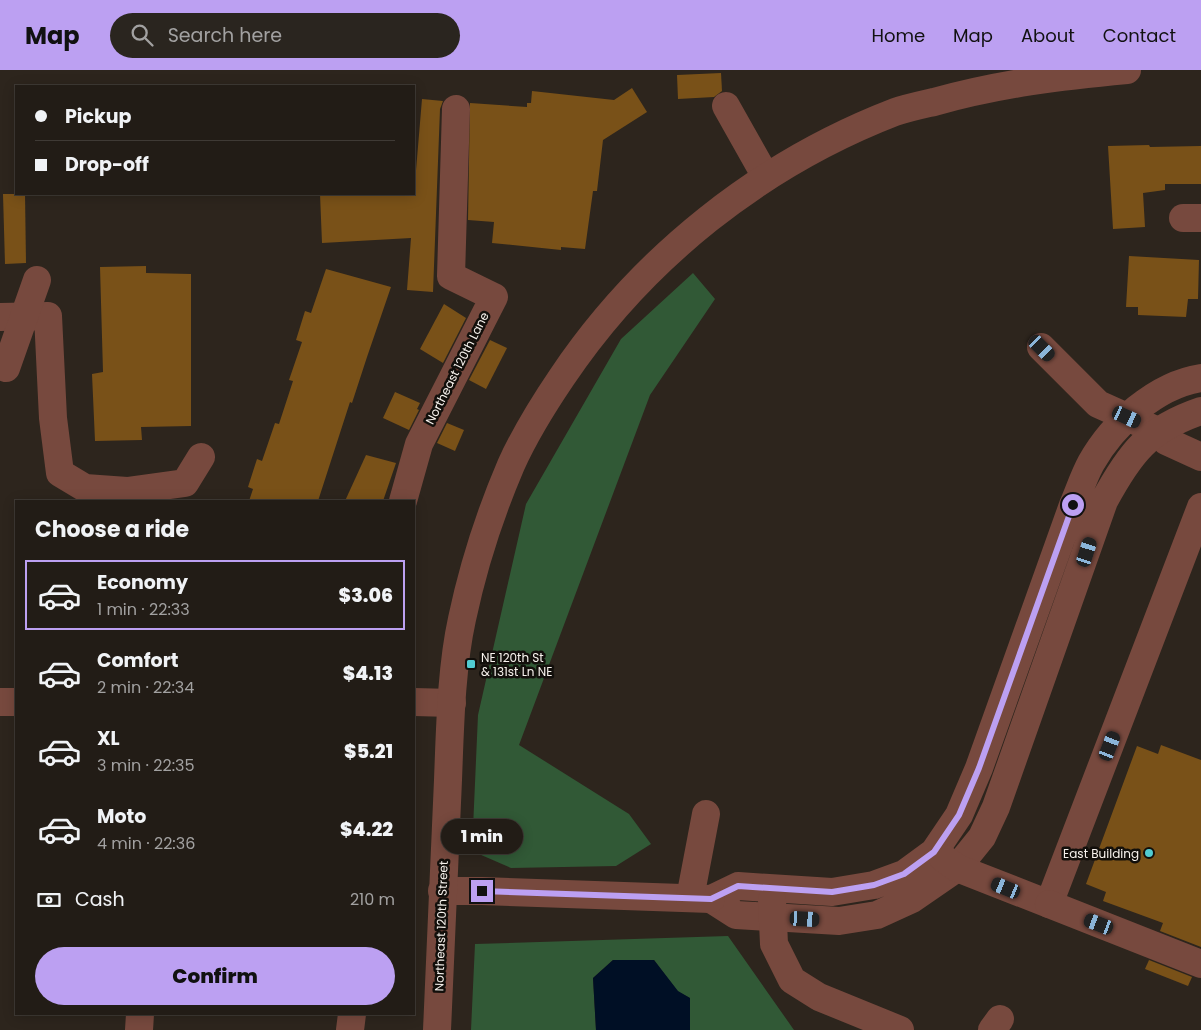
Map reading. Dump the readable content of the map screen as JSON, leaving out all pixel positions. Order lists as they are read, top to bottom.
{
  "streets": {
    "street": ["Northeast 120th Lane", "Northeast 120th Street"]
  },
  "places": {
    "transit": ["NE 120th St & 131st Ln NE"],
    "other": ["East Building"]
  },
  "page": {
    "header": "Map",
    "search": "Search here",
    "nav": [
      "Home",
      "Map",
      "About",
      "Contact"
    ],
    "banner": ["Pickup", "Drop-off"],
    "heading": "Choose a ride",
    "list": [
      {
        "name": "Economy",
        "note": "1 min · 22:33",
        "value": "$3.06"
      },
      {
        "name": "Comfort",
        "note": "2 min · 22:34",
        "value": "$4.13"
      },
      {
        "name": "XL",
        "note": "3 min · 22:35",
        "value": "$5.21"
      },
      {
        "name": "Moto",
        "note": "4 min · 22:36",
        "value": "$4.22"
      }
    ],
    "bubble": "1 min",
    "pay": ["Cash", "210 m"],
    "buttons": "Confirm"
  }
}
